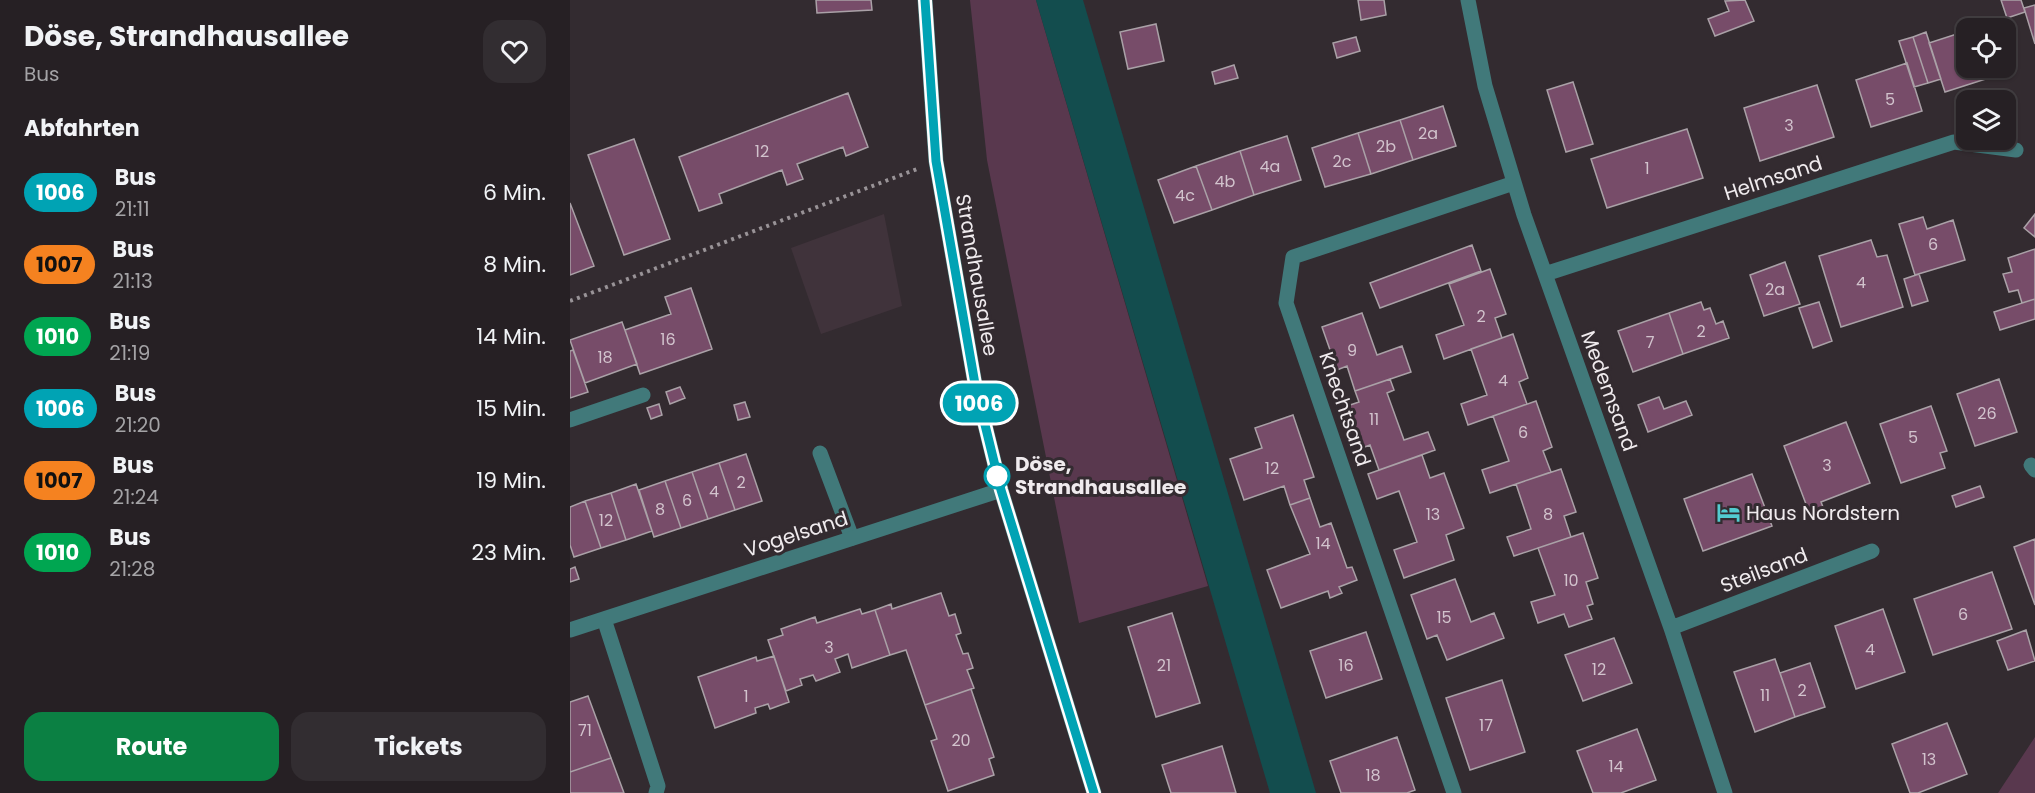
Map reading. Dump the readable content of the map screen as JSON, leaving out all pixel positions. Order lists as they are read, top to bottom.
{
  "streets": {
    "street": [
      "Helmsand",
      "Strandhausallee",
      "Medemsand",
      "Knechtsand",
      "Vogelsand",
      "Steilsand"
    ]
  },
  "crossings": [
    ["Helmsand", "Medemsand"],
    ["Strandhausallee", "Vogelsand"],
    ["Medemsand", "Knechtsand"],
    ["Medemsand", "Steilsand"]
  ],
  "places": {
    "other": ["Döse, Strandhausallee"],
    "hotel": ["Haus Nordstern"]
  },
  "lines": ["bus line 1006"],
  "house_numbers": [
    "5",
    "3",
    "2a",
    "2b",
    "12",
    "2c",
    "4a",
    "1",
    "4b",
    "4c",
    "6",
    "4",
    "2a",
    "2",
    "2",
    "16",
    "7",
    "9",
    "18",
    "4",
    "26",
    "11",
    "6",
    "5",
    "3",
    "12",
    "2",
    "4",
    "6",
    "8",
    "13",
    "8",
    "12",
    "14",
    "10",
    "6",
    "15",
    "3",
    "4",
    "21",
    "16",
    "12",
    "2",
    "11",
    "1",
    "17",
    "71",
    "20",
    "13",
    "14",
    "18"
  ],
  "page": {
    "heading": [
      ["Döse, Strandhausallee", "Bus"],
      "Abfahrten"
    ],
    "on_map": "1006",
    "list": [
      {
        "mark": "1006",
        "name": "Bus",
        "note": "21:11",
        "value": "6 Min."
      },
      {
        "mark": "1007",
        "name": "Bus",
        "note": "21:13",
        "value": "8 Min."
      },
      {
        "mark": "1010",
        "name": "Bus",
        "note": "21:19",
        "value": "14 Min."
      },
      {
        "mark": "1006",
        "name": "Bus",
        "note": "21:20",
        "value": "15 Min."
      },
      {
        "mark": "1007",
        "name": "Bus",
        "note": "21:24",
        "value": "19 Min."
      },
      {
        "mark": "1010",
        "name": "Bus",
        "note": "21:28",
        "value": "23 Min."
      }
    ],
    "buttons": ["Route", "Tickets"]
  }
}
